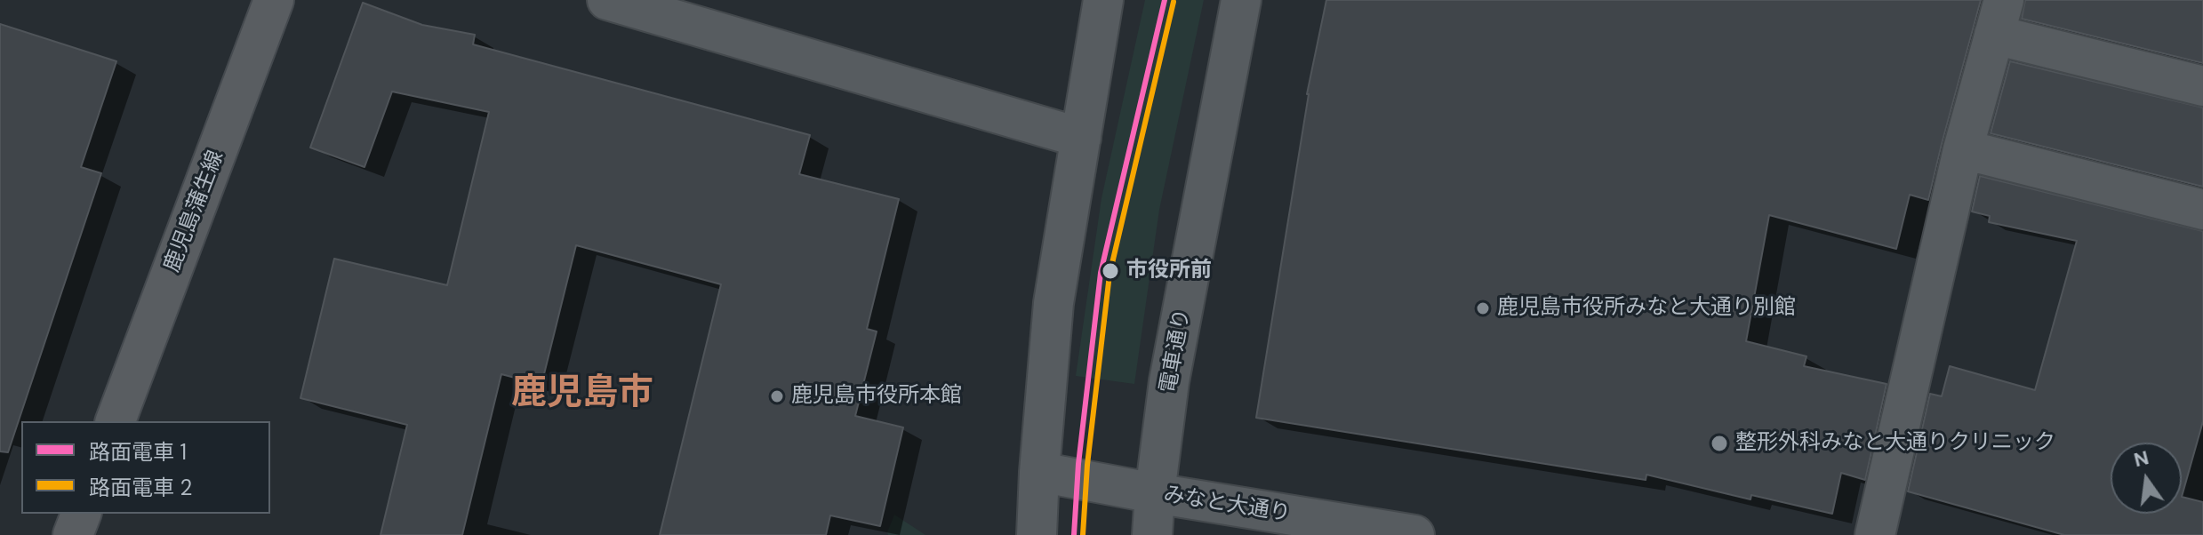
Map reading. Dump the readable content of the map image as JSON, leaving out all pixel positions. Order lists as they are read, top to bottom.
{
  "streets": {
    "main road": ["鹿児島蒲生線"],
    "street": ["電車通り", "みなと大通り"]
  },
  "crossings": [
    ["電車通り", "みなと大通り"]
  ],
  "districts": ["鹿児島市"],
  "places": [
    "市役所前",
    "鹿児島市役所みなと大通り別館",
    "鹿児島市役所本館",
    "整形外科みなと大通りクリニック"
  ],
  "lines": ["tram line 1", "tram line 2"],
  "legend": ["路面電車 1", "路面電車 2"],
  "north": "top"
}
